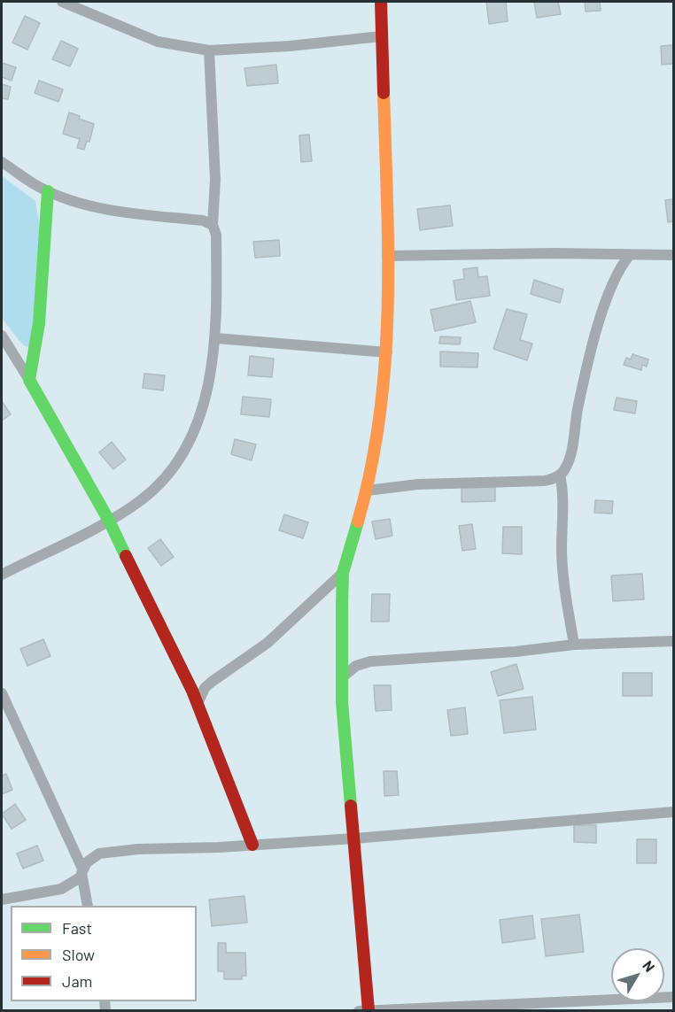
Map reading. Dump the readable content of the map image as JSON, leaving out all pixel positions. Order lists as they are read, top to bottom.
{
  "legend": ["Fast", "Slow", "Jam"],
  "north": "top right"
}
